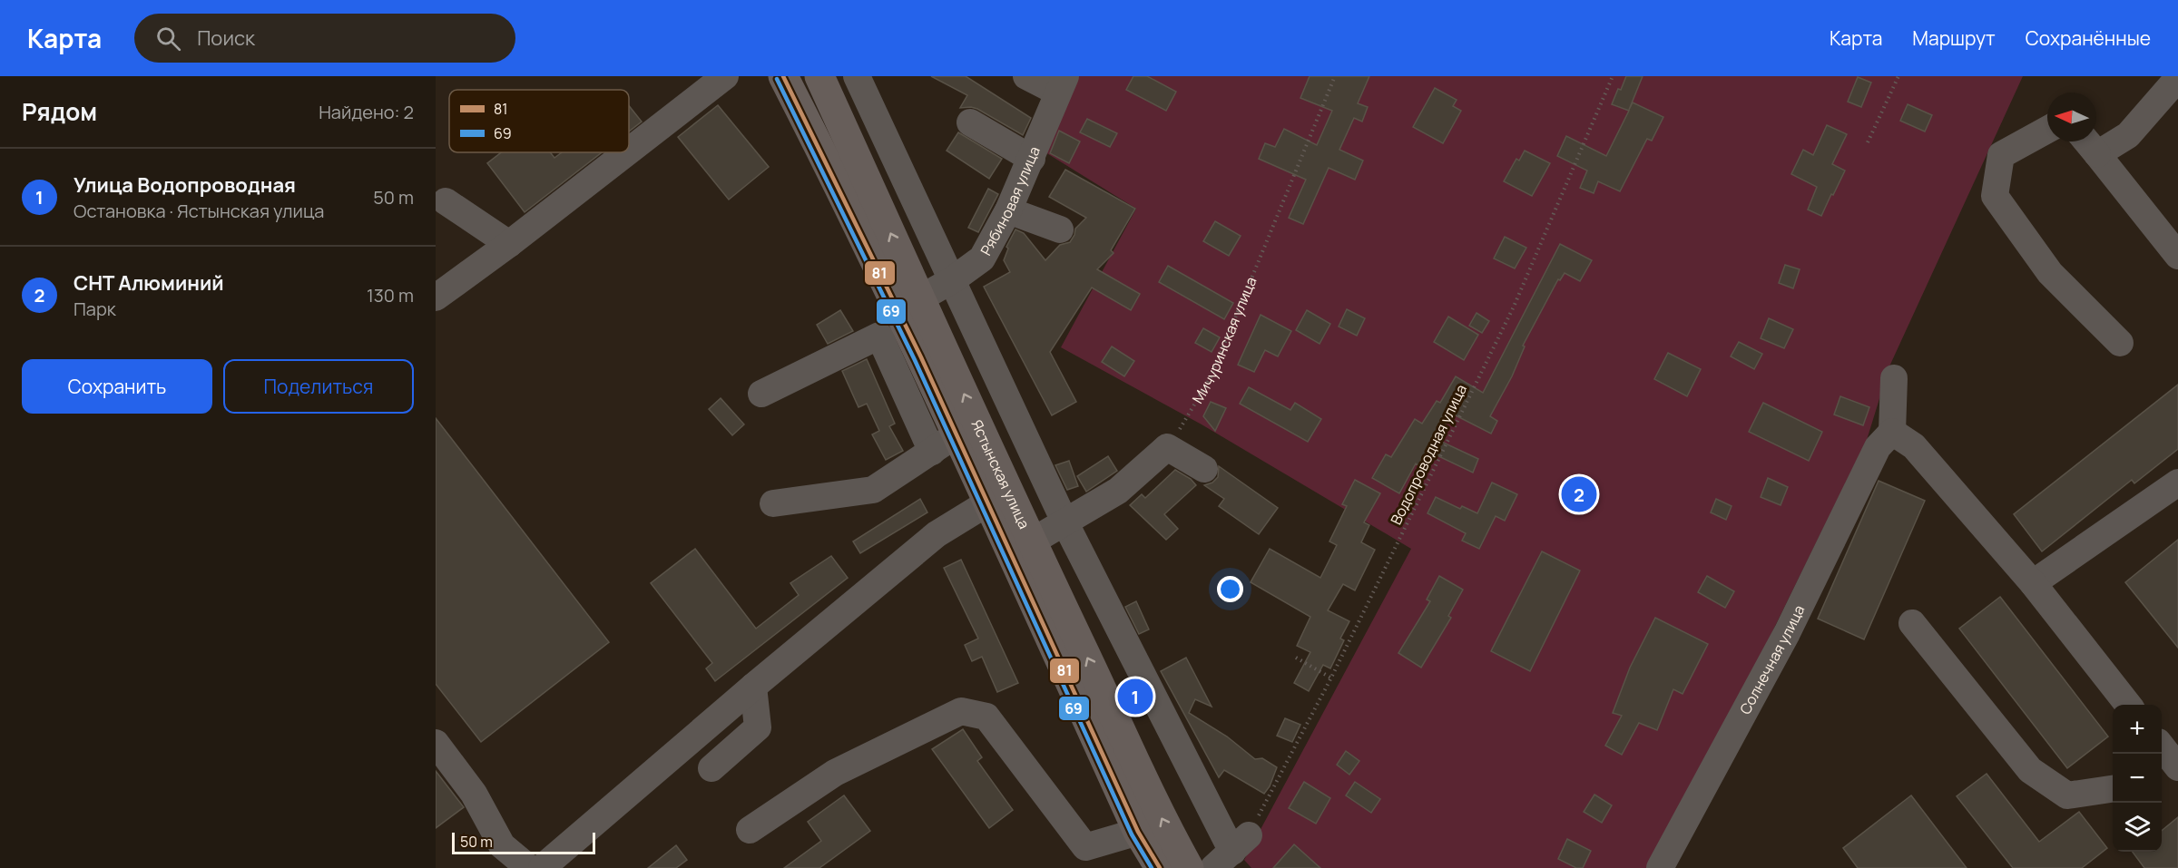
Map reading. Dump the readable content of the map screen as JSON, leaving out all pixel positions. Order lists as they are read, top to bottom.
{
  "streets": {
    "main road": ["Ястынская улица"],
    "street": ["Рябиновая улица", "Солнечная улица"],
    "path": ["Мичуринская улица", "Водопроводная улица"]
  },
  "crossings": [
    ["Рябиновая улица", "Ястынская улица"]
  ],
  "lines": ["transit line 81", "transit line 69"],
  "legend": ["81", "69"],
  "scale_bar": "50 m",
  "north": "left",
  "page": {
    "header": "Карта",
    "search": "Поиск",
    "nav": ["Карта", "Маршрут", "Сохранённые"],
    "heading": ["Рядом", "Найдено: 2"],
    "list": [
      {
        "mark": "1",
        "name": "Улица Водопроводная",
        "note": "Остановка · Ястынская улица",
        "value": "50 m"
      },
      {
        "mark": "2",
        "name": "СНТ Алюминий",
        "note": "Парк",
        "value": "130 m"
      }
    ],
    "buttons": ["Сохранить", "Поделиться"],
    "pins": ["2", "1"],
    "map_buttons": ["+", "−"],
    "scale": "50 m"
  }
}
